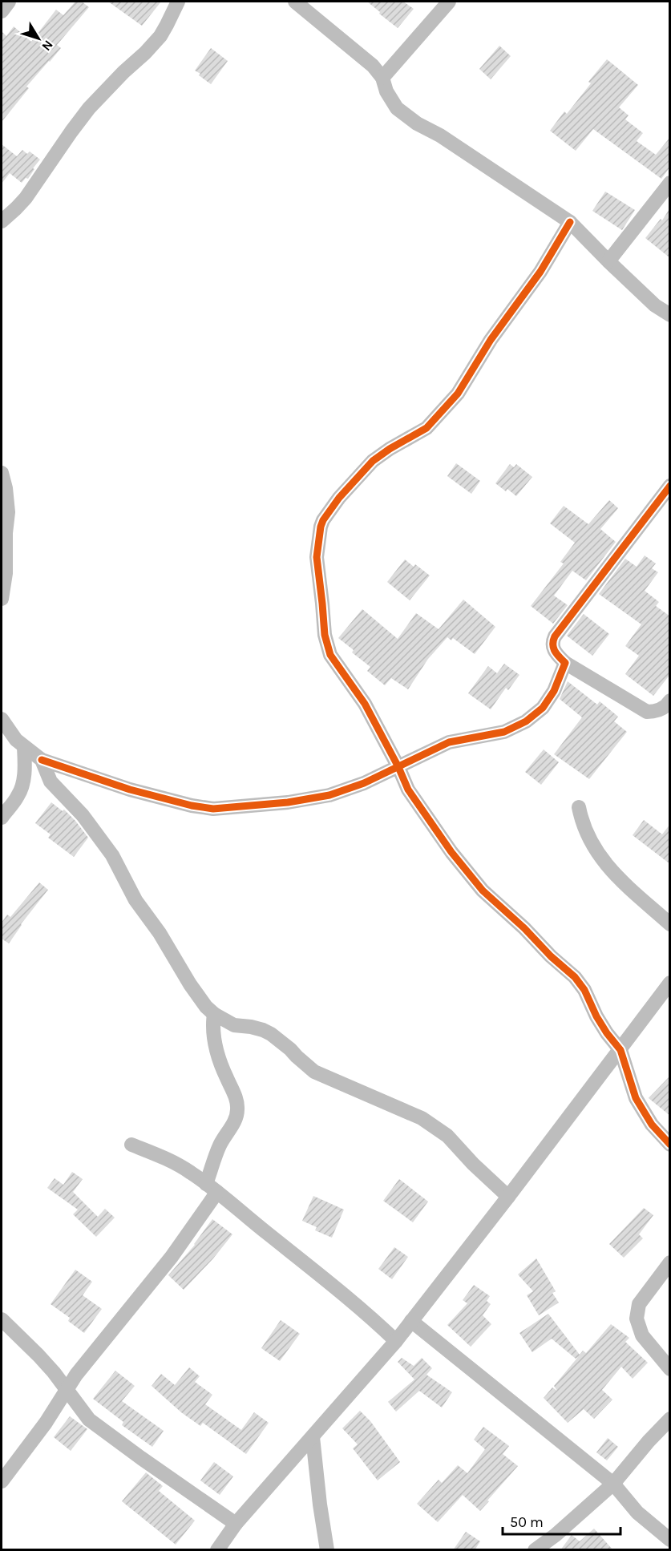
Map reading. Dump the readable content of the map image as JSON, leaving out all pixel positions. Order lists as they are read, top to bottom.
{
  "scale_bar": "50 m",
  "north": "bottom right"
}
